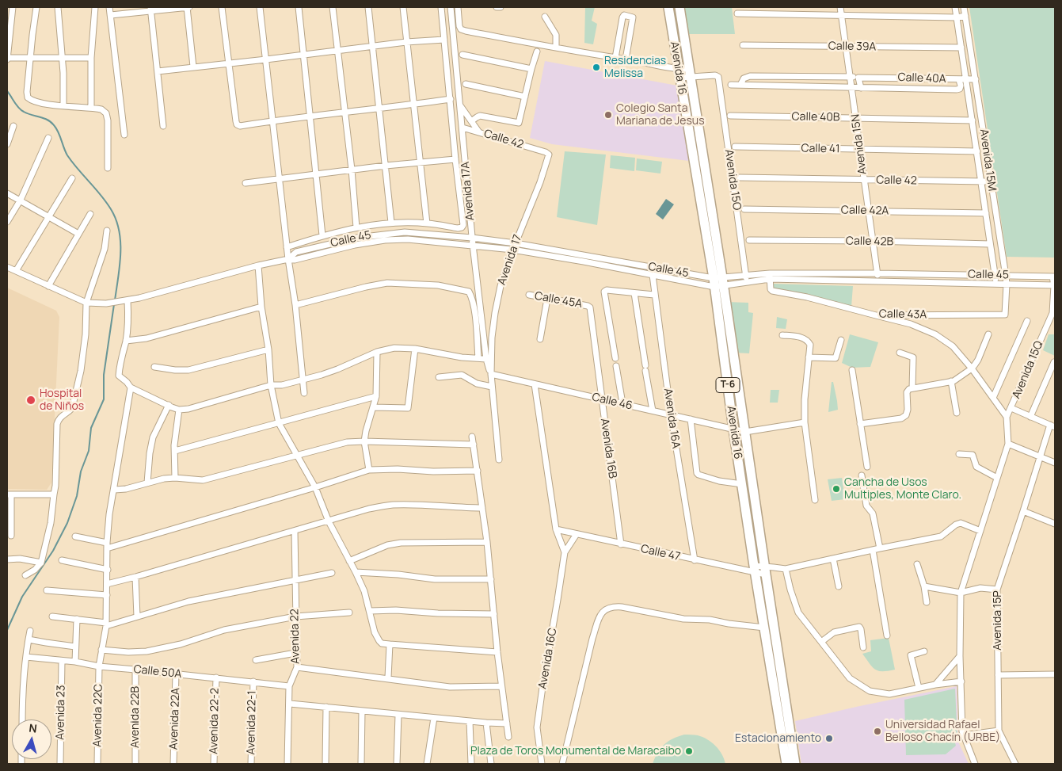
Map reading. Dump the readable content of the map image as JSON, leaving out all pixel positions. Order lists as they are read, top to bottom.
{
  "streets": {
    "highway": ["Avenida 16", "T-6"],
    "street": [
      "Calle 39A",
      "Calle 40A",
      "Calle 40B",
      "Calle 42",
      "Avenida 15N",
      "Calle 41",
      "Avenida 15M",
      "Avenida 15O",
      "Avenida 17A",
      "Calle 42A",
      "Calle 45",
      "Calle 42B",
      "Avenida 17",
      "Calle 45A",
      "Calle 43A",
      "Avenida 15Q",
      "Calle 46",
      "Avenida 16A",
      "Avenida 16B",
      "Calle 47",
      "Avenida 15P",
      "Avenida 22",
      "Avenida 16C",
      "Calle 50A",
      "Avenida 23",
      "Avenida 22C",
      "Avenida 22B",
      "Avenida 22A",
      "Avenida 22-2",
      "Avenida 22-1"
    ]
  },
  "crossings": [
    ["Calle 39A", "Avenida 15N"],
    ["Calle 39A", "Avenida 15M"],
    ["Avenida 16", "Avenida 15O"],
    ["Avenida 16", "Calle 45"],
    ["Avenida 16", "Calle 46"],
    ["Avenida 16", "Calle 47"],
    ["Calle 40A", "Avenida 15N"],
    ["Calle 40B", "Avenida 15N"],
    ["Calle 40B", "Avenida 15M"],
    ["Calle 42", "Avenida 15N"],
    ["Calle 42", "Avenida 15M"],
    ["Calle 42", "Avenida 17A"],
    ["Calle 42", "Avenida 17"],
    ["Avenida 15N", "Calle 41"],
    ["Avenida 15N", "Calle 42A"],
    ["Avenida 15N", "Calle 45"],
    ["Avenida 15N", "Calle 42B"],
    ["Calle 41", "Avenida 15M"],
    ["Avenida 15M", "Calle 42A"],
    ["Avenida 15M", "Calle 45"],
    ["Avenida 15M", "Calle 42B"],
    ["Avenida 15M", "Calle 43A"],
    ["Avenida 15O", "Calle 45"],
    ["Avenida 17A", "Calle 45"],
    ["Avenida 17A", "Avenida 17"],
    ["Avenida 17A", "Calle 46"],
    ["Calle 45", "Avenida 17"],
    ["Calle 45", "Calle 43A"],
    ["Calle 45", "Avenida 15Q"],
    ["Calle 45", "Avenida 16A"],
    ["Avenida 17", "Calle 46"],
    ["Calle 45A", "Avenida 16B"],
    ["Calle 46", "Avenida 16A"],
    ["Calle 46", "Avenida 16B"],
    ["Avenida 16A", "Calle 47"],
    ["Avenida 16B", "Calle 47"],
    ["Avenida 22", "Calle 50A"],
    ["Calle 50A", "Avenida 23"],
    ["Calle 50A", "Avenida 22C"],
    ["Calle 50A", "Avenida 22B"],
    ["Calle 50A", "Avenida 22A"],
    ["Calle 50A", "Avenida 22-2"],
    ["Calle 50A", "Avenida 22-1"]
  ],
  "places": [
    "Residencias Melissa",
    "Colegio Santa Mariana de Jesus",
    "Hospital de Niños",
    "Cancha de Usos Multiples, Monte Claro.",
    "Universidad Rafael Belloso Chacín (URBE)",
    "Estacionamiento",
    "Plaza de Toros Monumental de Maracaibo"
  ],
  "north": "top"
}
